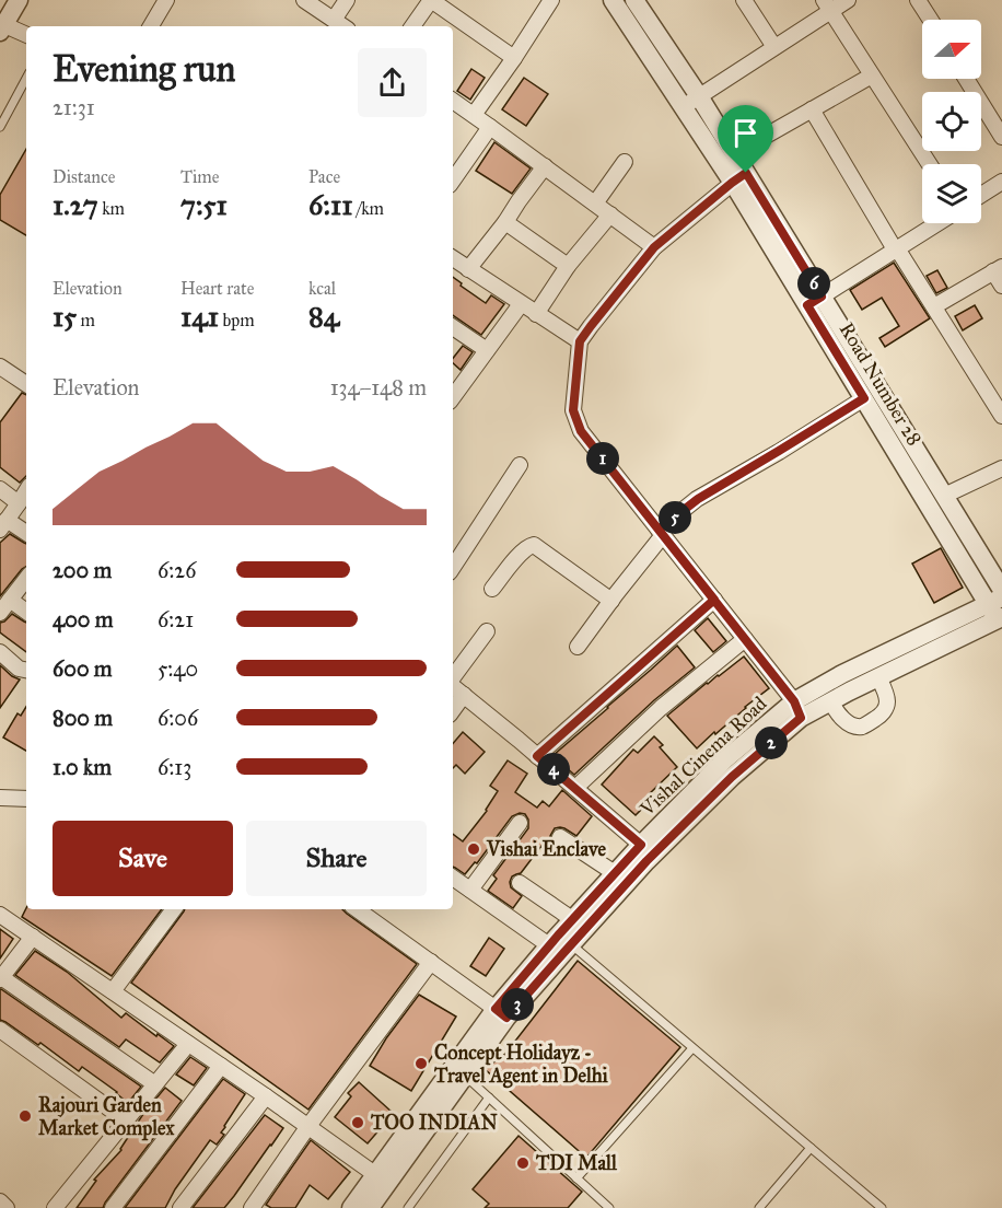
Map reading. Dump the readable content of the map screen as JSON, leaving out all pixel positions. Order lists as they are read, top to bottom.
{
  "streets": {
    "street": ["Road Number 28", "Vishal Cinema Road"]
  },
  "crossings": [
    ["Road Number 28", "Vishal Cinema Road"]
  ],
  "places": [
    "Vishai Enclave",
    "Concept Holidayz - Travel Agent in Delhi",
    "Rajouri Garden Market Complex",
    "TOO INDIAN",
    "TDI Mall"
  ],
  "north": "right",
  "page": {
    "heading": ["Evening run", "21:31"],
    "stats": [
      ["Distance", "1.27 km"],
      ["Time", "7:51"],
      ["Pace", "6:11 /km"],
      ["Elevation", "15 m"],
      ["Heart rate", "141 bpm"],
      ["kcal", "84"]
    ],
    "pins": [
      "6",
      "1",
      "5",
      "2",
      "4",
      "3"
    ],
    "chart": ["Elevation", "134–148 m"],
    "list": [
      {
        "name": "200 m",
        "note": "6:26"
      },
      {
        "name": "400 m",
        "note": "6:21"
      },
      {
        "name": "600 m",
        "note": "5:40"
      },
      {
        "name": "800 m",
        "note": "6:06"
      },
      {
        "name": "1.0 km",
        "note": "6:13"
      }
    ],
    "buttons": ["Save", "Share"]
  }
}
